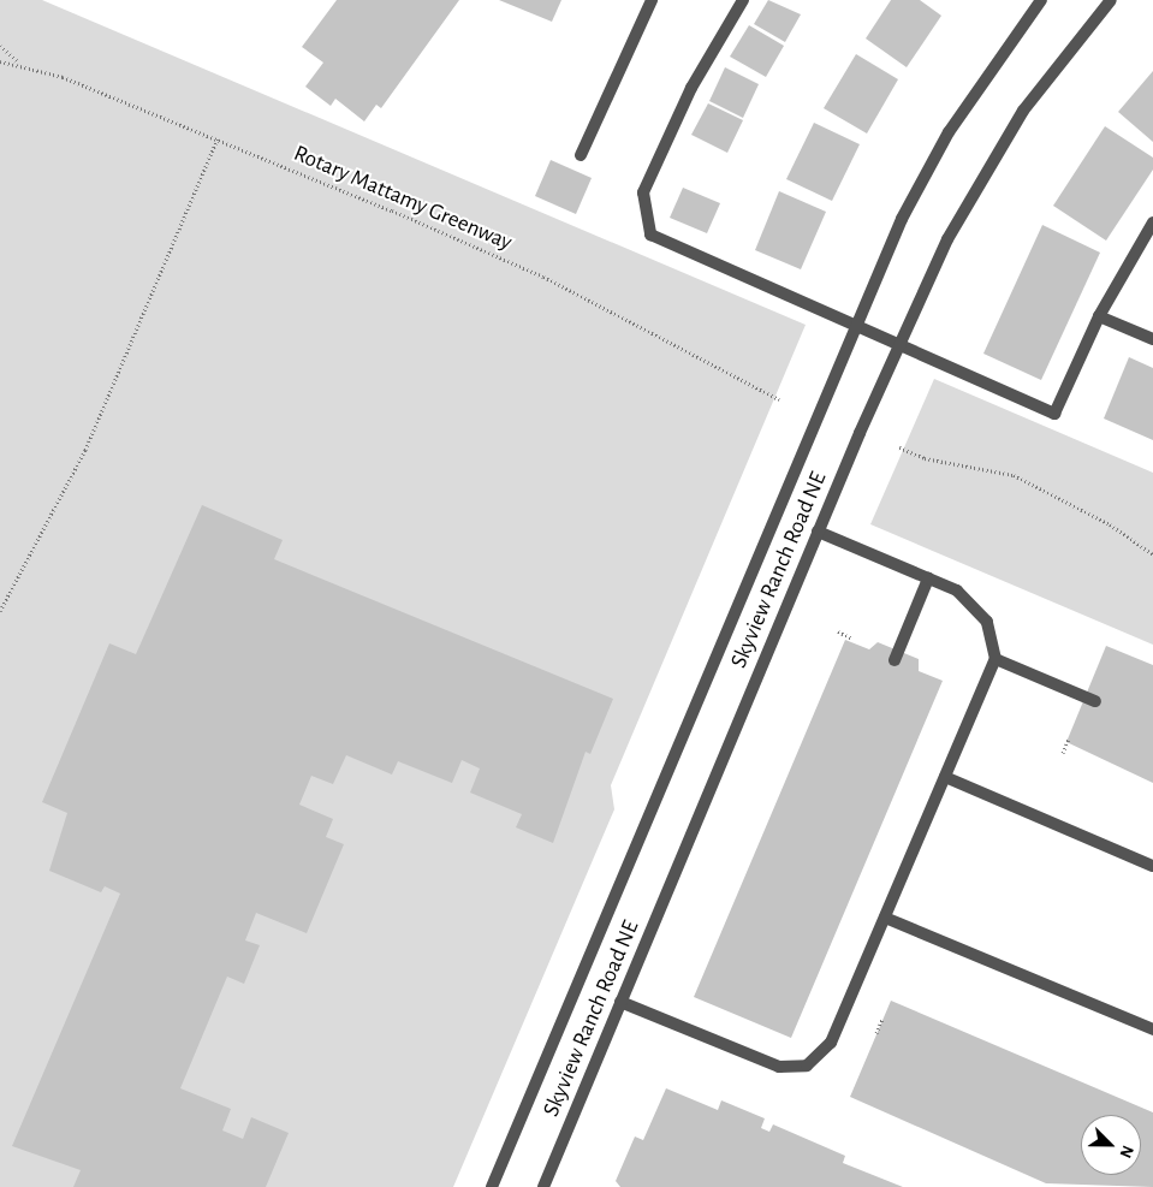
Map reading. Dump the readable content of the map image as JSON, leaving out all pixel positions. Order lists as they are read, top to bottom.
{
  "streets": {
    "street": ["Skyview Ranch Road NE"],
    "path": ["Rotary Mattamy Greenway"]
  },
  "north": "bottom right"
}
